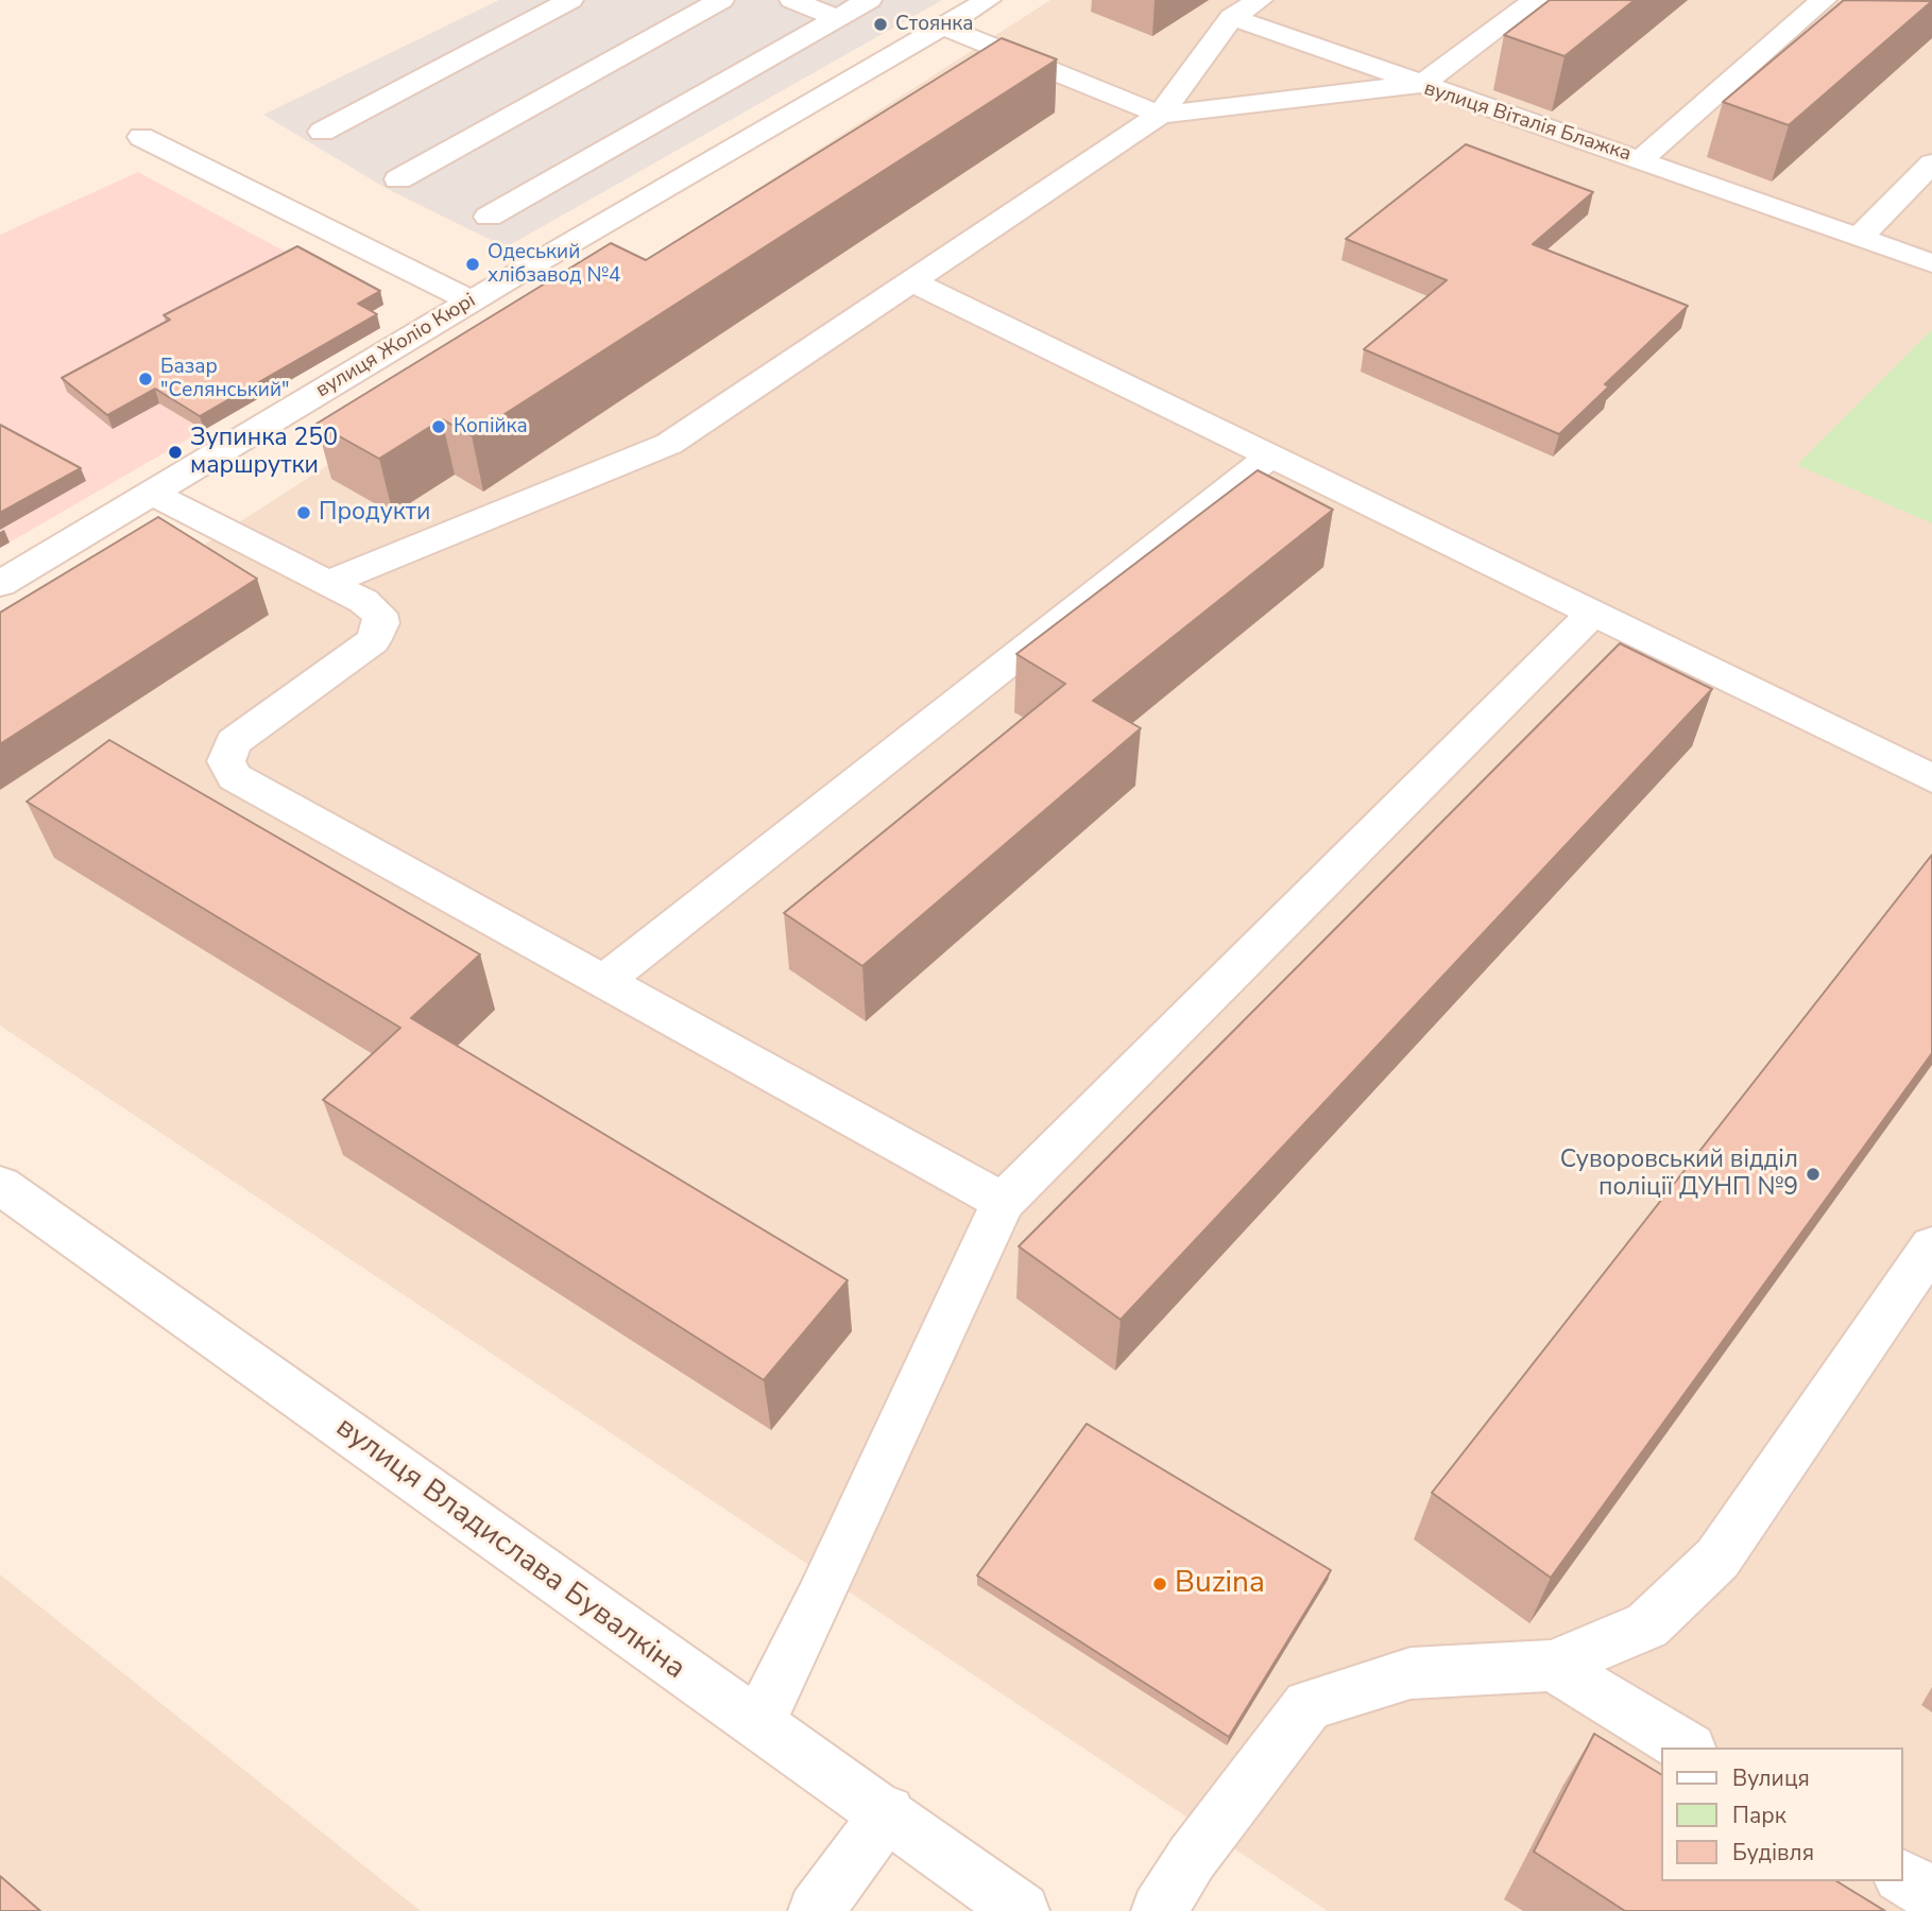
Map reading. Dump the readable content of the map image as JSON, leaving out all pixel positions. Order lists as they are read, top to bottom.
{
  "streets": {
    "street": ["вулиця Віталія Блажка", "вулиця Жоліо Кюрі", "вулиця Владислава Бувалкіна"]
  },
  "crossings": [
    ["вулиця Віталія Блажка", "вулиця Жоліо Кюрі"]
  ],
  "places": [
    "Стоянка",
    "Одеський хлібзавод №4",
    "Базар \"Селянський\"",
    "Копійка",
    "Зупинка 250 маршрутки",
    "Продукти",
    "Суворовський відділ поліції ДУНП №9",
    "Buzina"
  ],
  "legend": ["Вулиця", "Парк", "Будівля"]
}
